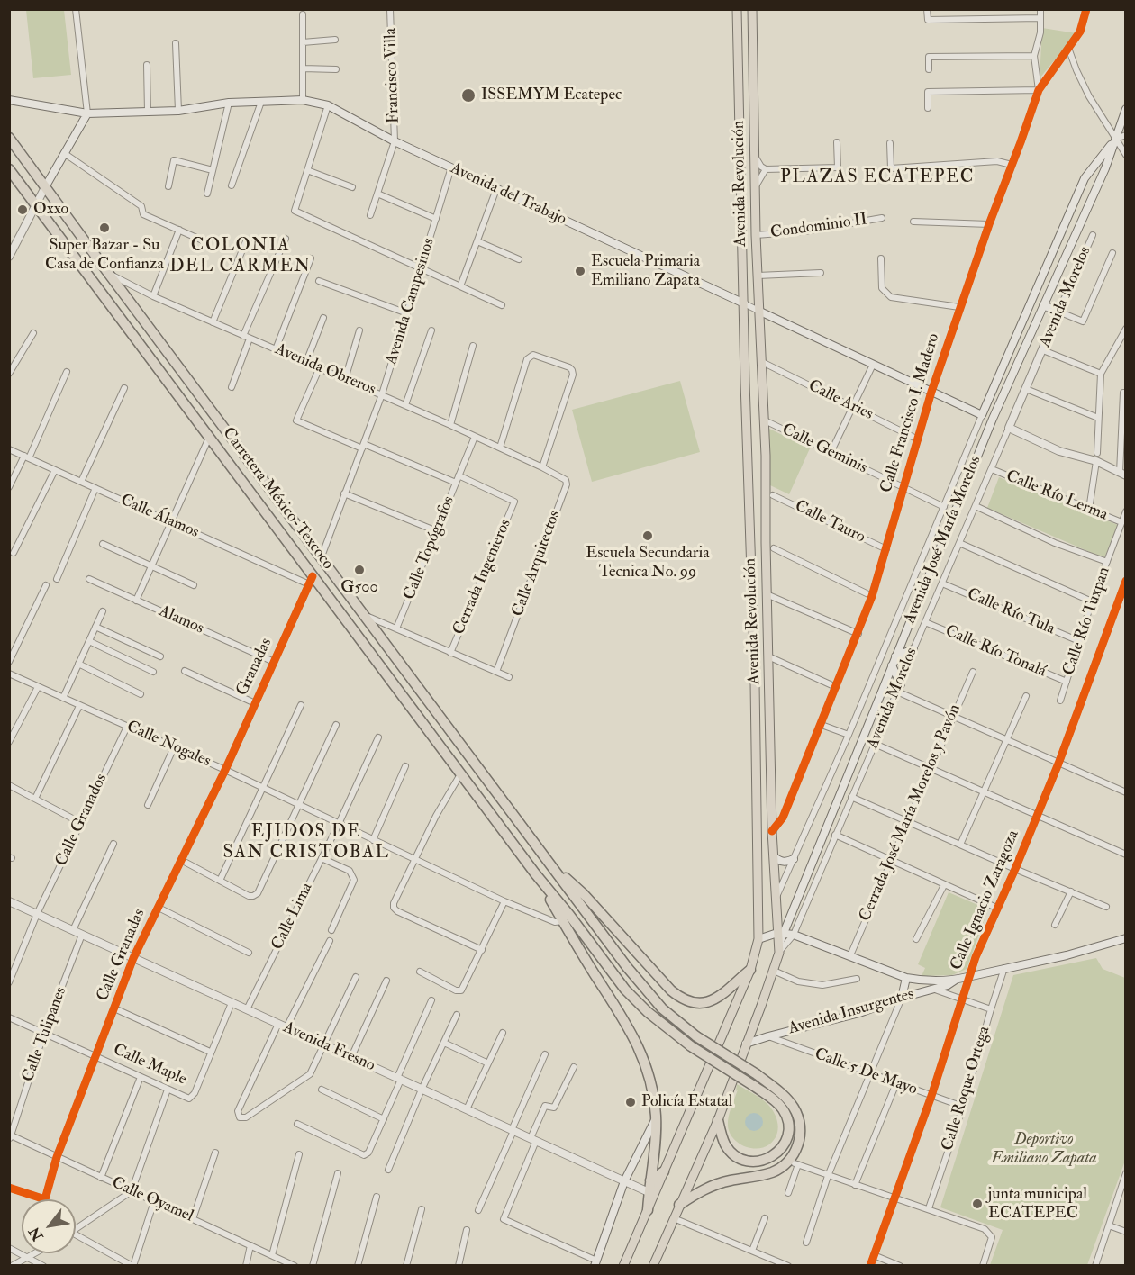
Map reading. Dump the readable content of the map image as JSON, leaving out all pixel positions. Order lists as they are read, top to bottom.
{
  "streets": {
    "highway": ["Carretera México-Texcoco"],
    "main road": [
      "Avenida Revolución",
      "Avenida del Trabajo",
      "Avenida José María Morelos",
      "Avenida Insurgentes"
    ],
    "street": [
      "Francisco Villa",
      "Condominio II",
      "Avenida Morelos",
      "Avenida Campesinos",
      "Avenida Obreros",
      "Calle Aries",
      "Calle Francisco I. Madero",
      "Calle Geminis",
      "Calle Río Lerma",
      "Calle Álamos",
      "Calle Tauro",
      "Calle Topógrafos",
      "Calle Arquitectos",
      "Cerrada Ingenieros",
      "Calle Río Tula",
      "Alamos",
      "Calle Río Tuxpan",
      "Calle Río Tonalá",
      "Granadas",
      "Calle Nogales",
      "Cerrada José María Morelos y Pavón",
      "Calle Granados",
      "Calle Ignacio Zaragoza",
      "Calle Lima",
      "Calle Granadas",
      "Calle Tulipanes",
      "Avenida Fresno",
      "Calle Maple",
      "Calle 5 De Mayo",
      "Calle Roque Ortega",
      "Calle Oyamel"
    ]
  },
  "crossings": [
    ["Francisco Villa", "Avenida del Trabajo"],
    ["Avenida Revolución", "Avenida del Trabajo"],
    ["Avenida Revolución", "Condominio II"],
    ["Avenida Revolución", "Avenida Morelos"],
    ["Avenida Revolución", "Calle Aries"],
    ["Avenida Revolución", "Calle Francisco I. Madero"],
    ["Avenida Revolución", "Calle Geminis"],
    ["Avenida Revolución", "Avenida José María Morelos"],
    ["Avenida Revolución", "Avenida Insurgentes"],
    ["Avenida del Trabajo", "Avenida Campesinos"],
    ["Avenida del Trabajo", "Calle Francisco I. Madero"],
    ["Avenida del Trabajo", "Avenida José María Morelos"],
    ["Avenida Morelos", "Calle Río Lerma"],
    ["Avenida Morelos", "Calle Río Tula"],
    ["Avenida Morelos", "Calle Río Tonalá"],
    ["Avenida Morelos", "Avenida Insurgentes"],
    ["Avenida Campesinos", "Avenida Obreros"],
    ["Avenida Campesinos", "Carretera México-Texcoco"],
    ["Avenida Obreros", "Carretera México-Texcoco"],
    ["Avenida Obreros", "Calle Topógrafos"],
    ["Avenida Obreros", "Calle Arquitectos"],
    ["Calle Aries", "Calle Francisco I. Madero"],
    ["Calle Francisco I. Madero", "Calle Geminis"],
    ["Calle Francisco I. Madero", "Calle Tauro"],
    ["Calle Geminis", "Avenida José María Morelos"],
    ["Calle Río Lerma", "Calle Río Tuxpan"],
    ["Carretera México-Texcoco", "Calle Álamos"],
    ["Carretera México-Texcoco", "Granadas"],
    ["Calle Álamos", "Granadas"],
    ["Avenida José María Morelos", "Avenida Insurgentes"],
    ["Calle Topógrafos", "Cerrada Ingenieros"],
    ["Calle Río Tula", "Calle Río Tuxpan"],
    ["Alamos", "Granadas"],
    ["Calle Río Tuxpan", "Calle Río Tonalá"],
    ["Granadas", "Calle Nogales"],
    ["Granadas", "Calle Granadas"],
    ["Calle Nogales", "Calle Granados"],
    ["Calle Nogales", "Calle Lima"],
    ["Calle Nogales", "Calle Granadas"],
    ["Cerrada José María Morelos y Pavón", "Avenida Insurgentes"],
    ["Calle Granados", "Avenida Fresno"],
    ["Calle Ignacio Zaragoza", "Avenida Insurgentes"],
    ["Calle Ignacio Zaragoza", "Calle 5 De Mayo"],
    ["Calle Lima", "Avenida Fresno"],
    ["Calle Granadas", "Avenida Fresno"],
    ["Calle Granadas", "Calle Maple"],
    ["Calle Granadas", "Calle Oyamel"],
    ["Avenida Insurgentes", "Calle 5 De Mayo"],
    ["Avenida Insurgentes", "Calle Roque Ortega"],
    ["Calle Tulipanes", "Avenida Fresno"],
    ["Calle Tulipanes", "Calle Maple"],
    ["Calle Tulipanes", "Calle Oyamel"],
    ["Calle 5 De Mayo", "Calle Roque Ortega"]
  ],
  "districts": ["PLAZAS ECATEPEC", "COLONIA DEL CARMEN", "EJIDOS DE SAN CRISTOBAL"],
  "parks": ["Deportivo Emiliano Zapata"],
  "places": [
    "ISSEMYM Ecatepec",
    "Oxxo",
    "Super Bazar - Su Casa de Confianza",
    "Escuela Primaria Emiliano Zapata",
    "Escuela Secundaria Tecnica No. 99",
    "G500",
    "Policía Estatal",
    "junta municipal ECATEPEC"
  ],
  "north": "bottom left"
}
